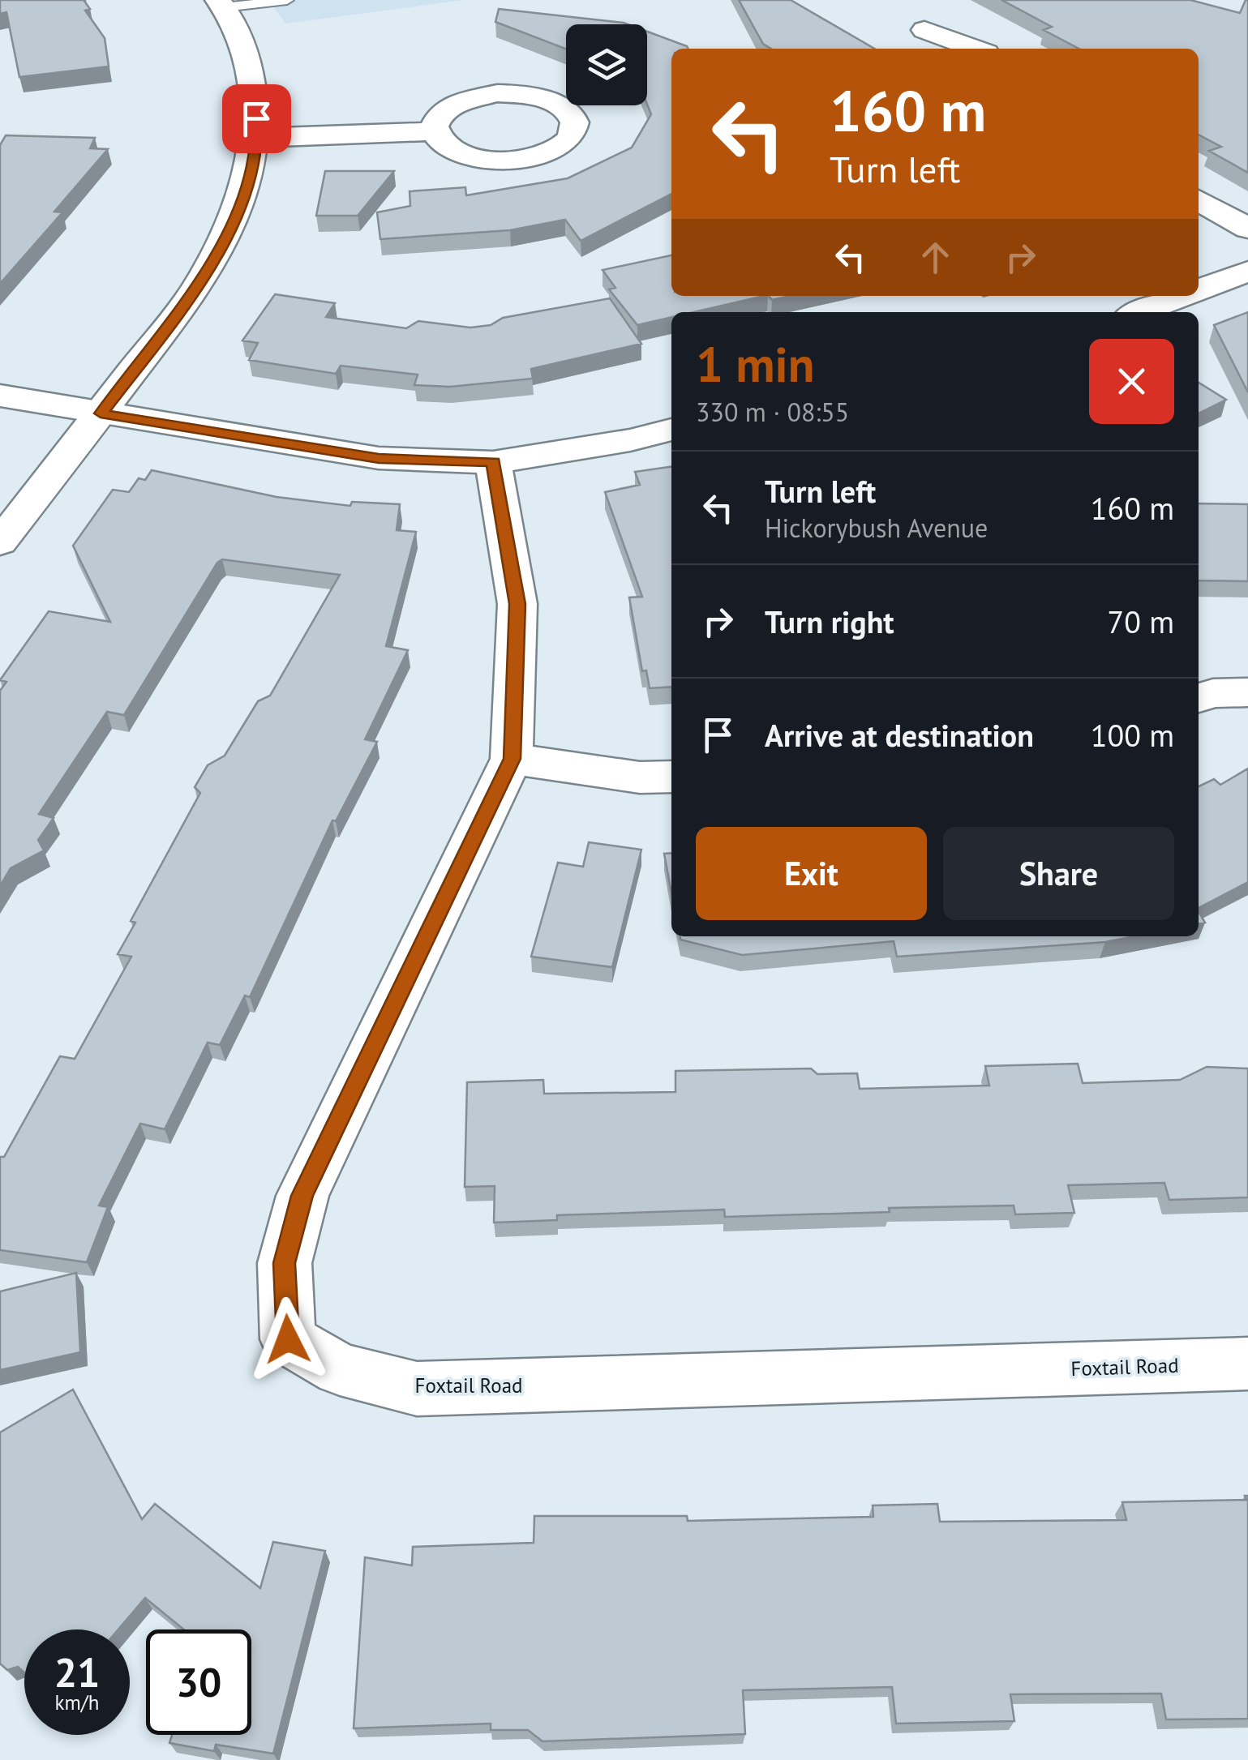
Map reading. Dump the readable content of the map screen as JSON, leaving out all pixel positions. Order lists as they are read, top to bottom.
{
  "streets": {
    "street": ["Foxtail Road"]
  },
  "page": {
    "turn": ["160 m", "Turn left"],
    "heading": ["1 min", "330 m · 08:55"],
    "list": [
      {
        "name": "Turn left",
        "note": "Hickorybush Avenue",
        "value": "160 m"
      },
      {
        "name": "Turn right",
        "value": "70 m"
      },
      {
        "name": "Arrive at destination",
        "value": "100 m"
      }
    ],
    "buttons": ["Exit", "Share"],
    "speed": "21 km/h",
    "limit": "30"
  }
}
